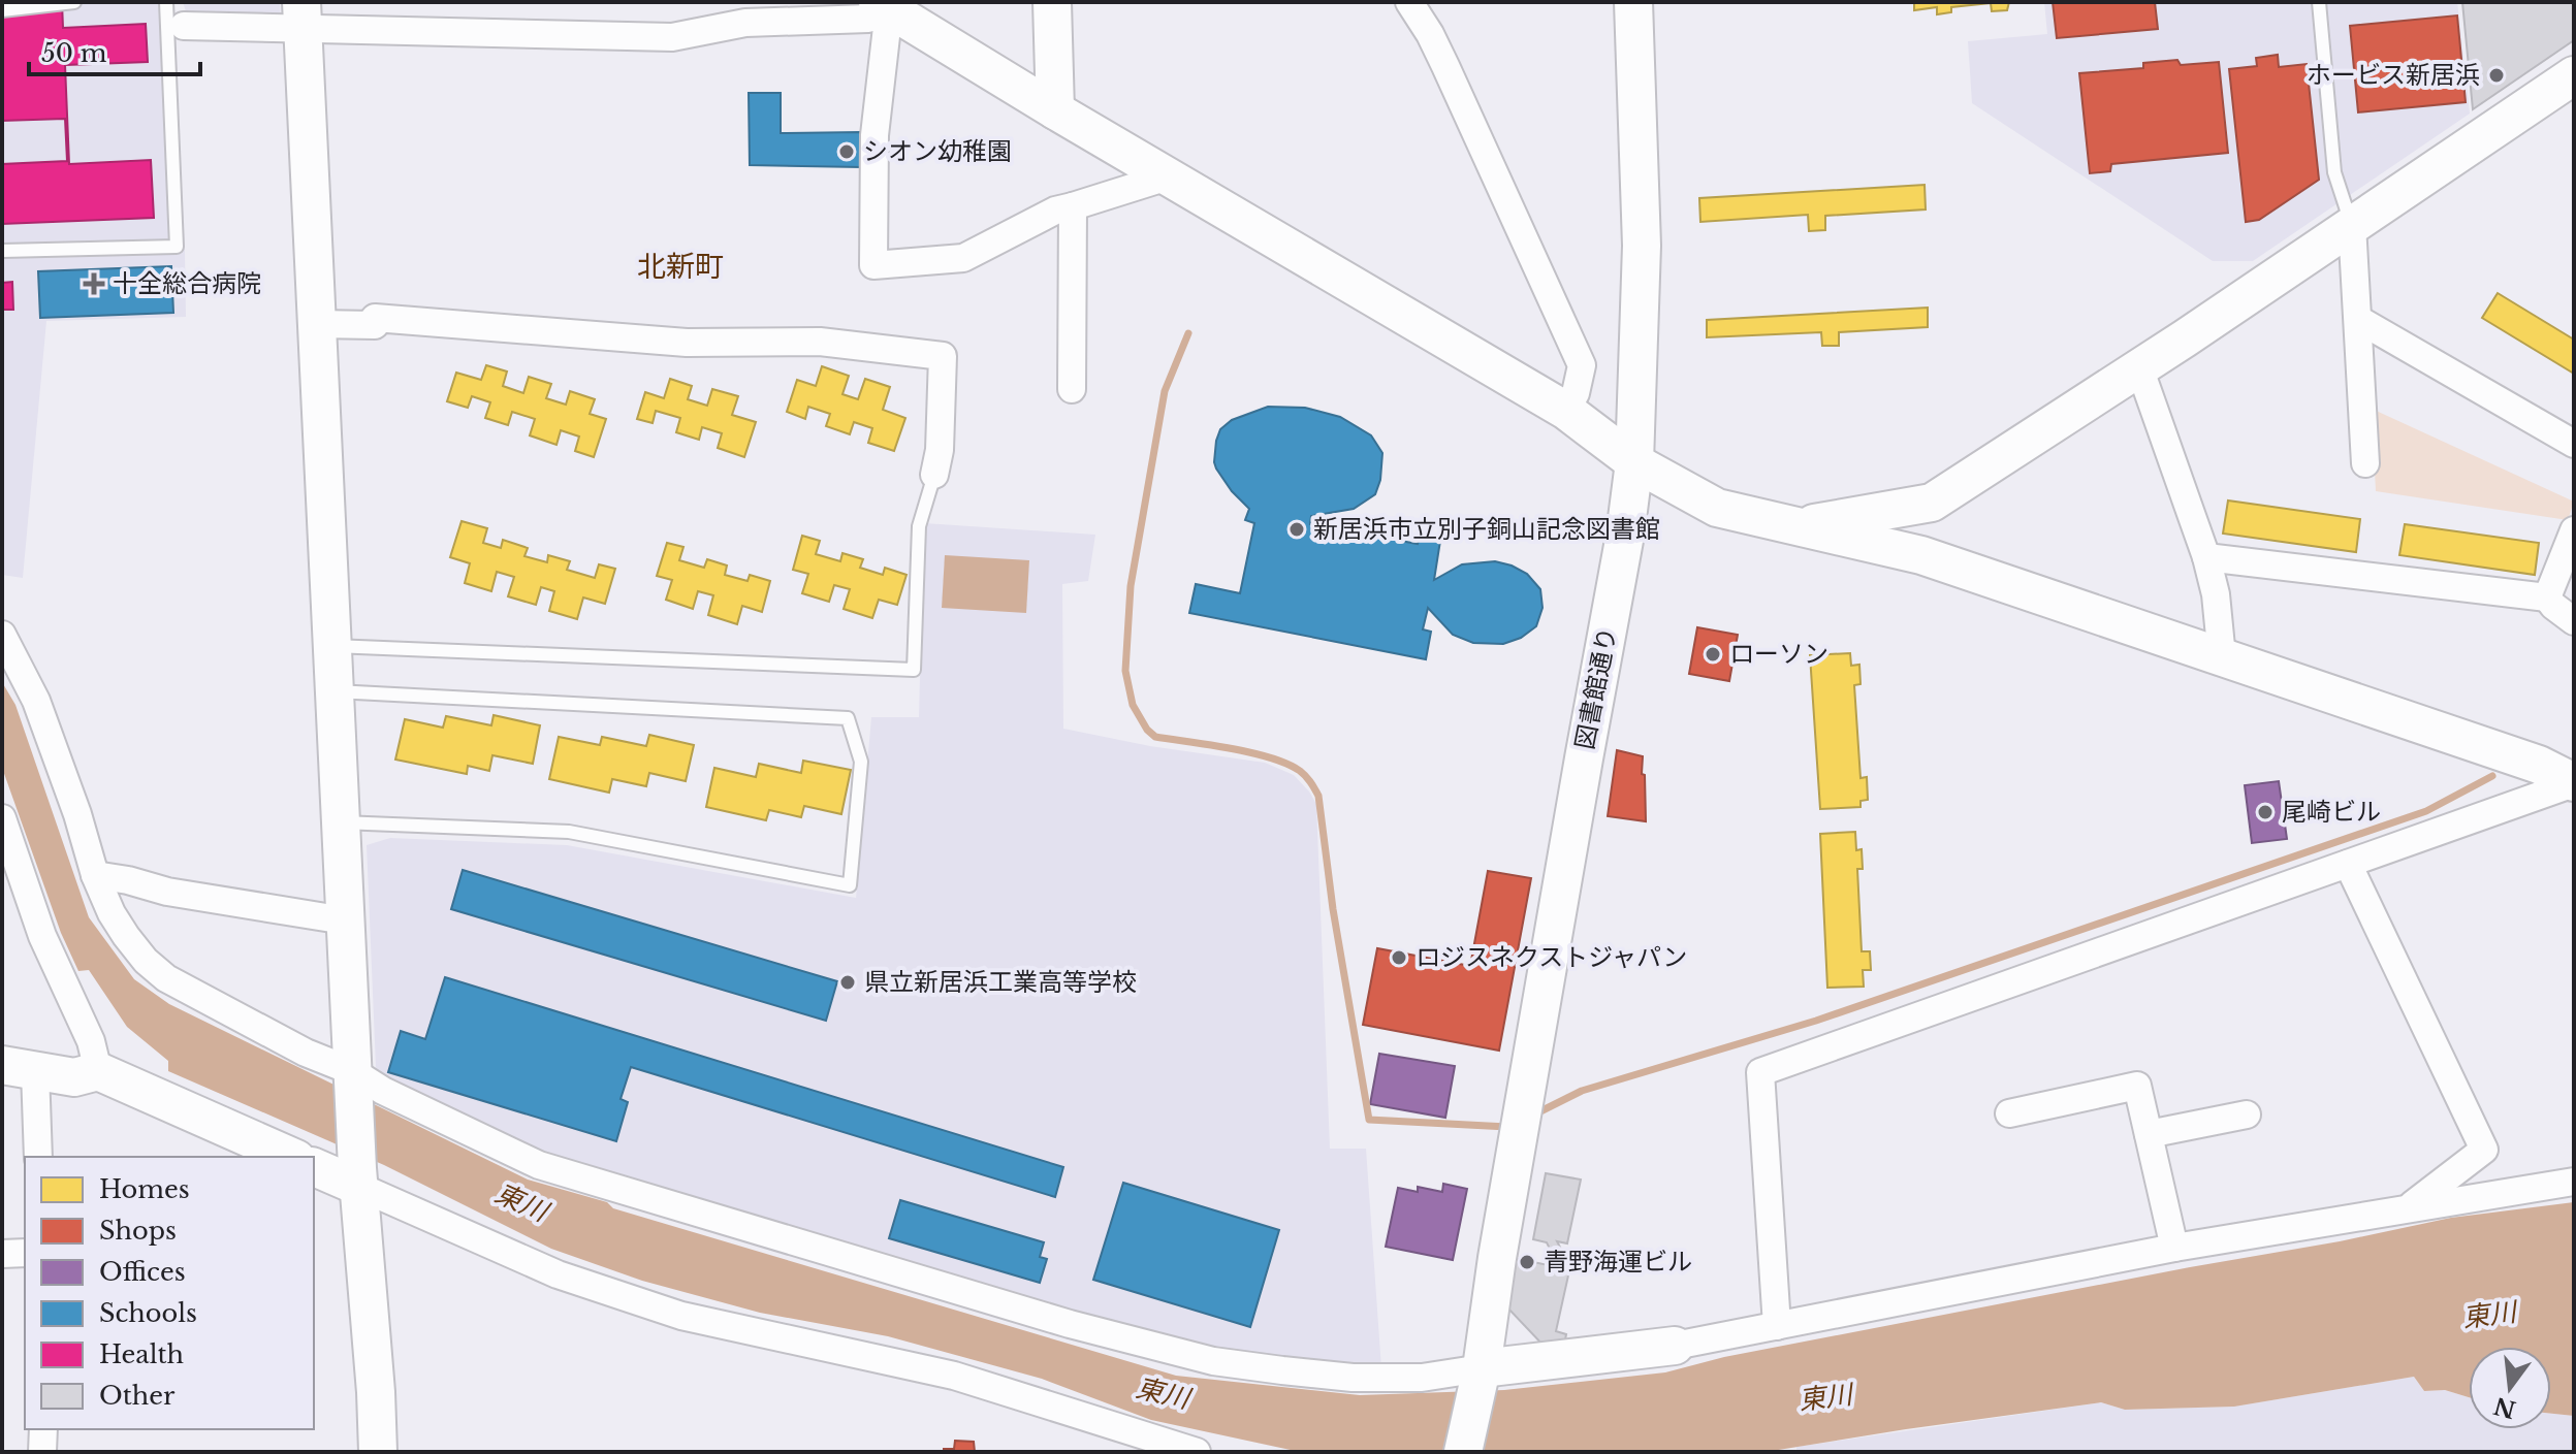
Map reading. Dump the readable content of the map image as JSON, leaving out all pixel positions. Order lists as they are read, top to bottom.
{
  "streets": {
    "street": ["図書館通り"]
  },
  "districts": ["北新町"],
  "water": ["東川"],
  "places": {
    "other": [
      "ホービス新居浜",
      "シオン幼稚園",
      "新居浜市立別子銅山記念図書館",
      "ローソン",
      "尾崎ビル",
      "ロジスネクストジャパン",
      "県立新居浜工業高等学校",
      "青野海運ビル"
    ],
    "health": ["十全総合病院"]
  },
  "legend": [
    "Homes",
    "Shops",
    "Offices",
    "Schools",
    "Health",
    "Other"
  ],
  "scale_bar": "50 m",
  "north": "bottom"
}
